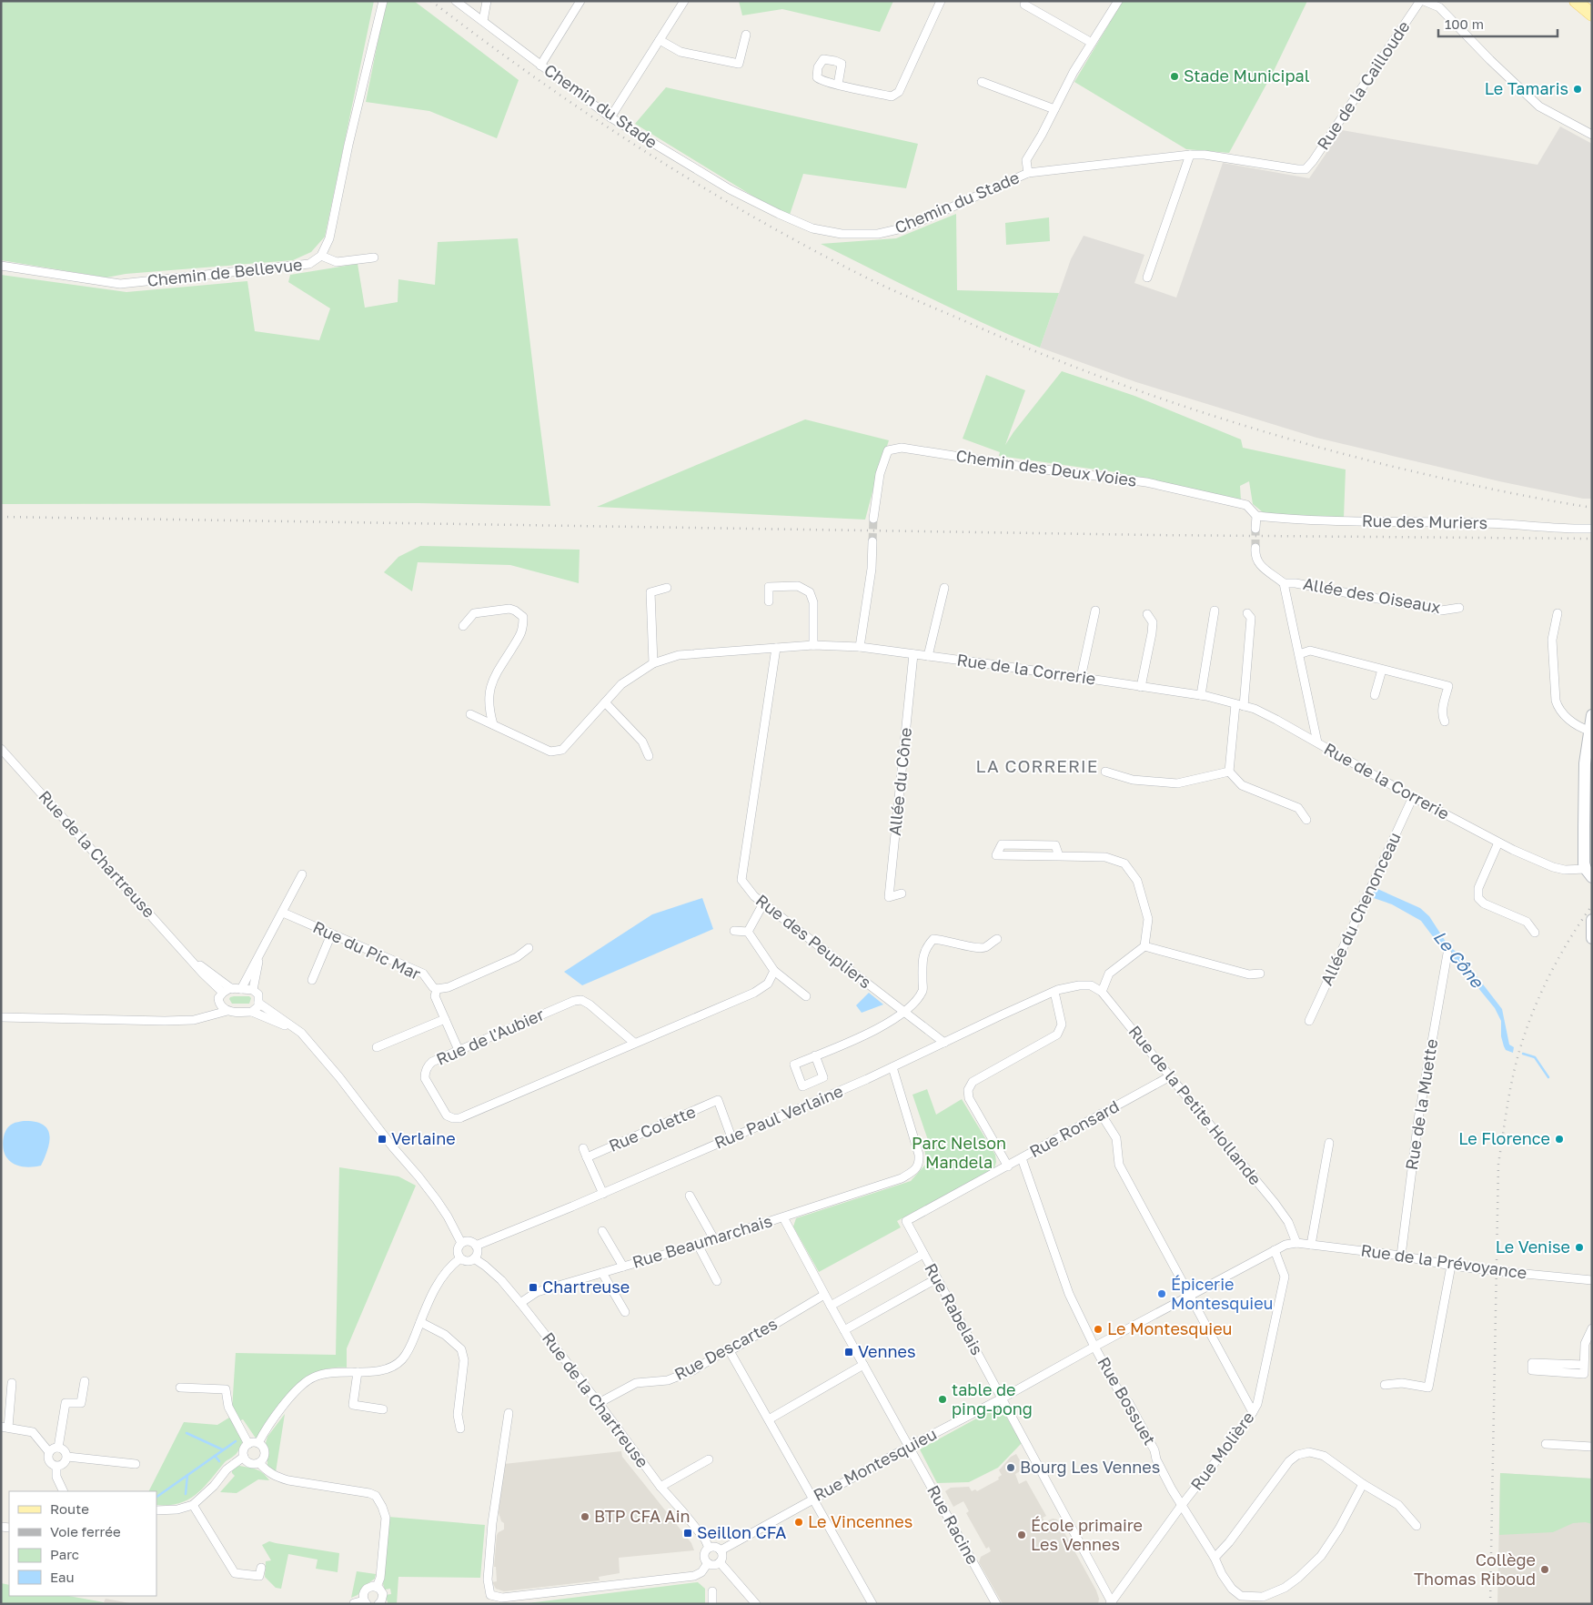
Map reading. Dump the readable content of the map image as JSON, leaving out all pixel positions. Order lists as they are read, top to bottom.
{
  "streets": {
    "street": [
      "Rue de la Cailloude",
      "Chemin du Stade",
      "Chemin de Bellevue",
      "Chemin des Deux Voies",
      "Rue des Muriers",
      "Allée des Oiseaux",
      "Rue de la Correrie",
      "Allée du Cône",
      "Rue de la Chartreuse",
      "Allée du Chenonceau",
      "Rue des Peupliers",
      "Rue du Pic Mar",
      "Rue de l'Aubier",
      "Rue de la Muette",
      "Rue de la Petite Hollande",
      "Rue Paul Verlaine",
      "Rue Colette",
      "Rue Ronsard",
      "Rue Beaumarchais",
      "Rue de la Prévoyance",
      "Rue Rabelais",
      "Rue Descartes",
      "Rue Bossuet",
      "Rue Molière",
      "Rue Montesquieu",
      "Rue Racine"
    ]
  },
  "crossings": [
    ["Rue de la Cailloude", "Chemin du Stade"],
    ["Chemin des Deux Voies", "Rue des Muriers"],
    ["Rue de la Correrie", "Allée du Cône"],
    ["Rue de la Correrie", "Allée du Chenonceau"],
    ["Rue de la Correrie", "Rue des Peupliers"],
    ["Rue de la Chartreuse", "Rue Paul Verlaine"],
    ["Rue de la Chartreuse", "Rue Beaumarchais"],
    ["Rue de la Chartreuse", "Rue Descartes"],
    ["Rue de la Chartreuse", "Rue Montesquieu"],
    ["Rue des Peupliers", "Rue Paul Verlaine"],
    ["Rue du Pic Mar", "Rue de l'Aubier"],
    ["Rue de la Muette", "Rue de la Prévoyance"],
    ["Rue de la Petite Hollande", "Rue Paul Verlaine"],
    ["Rue de la Petite Hollande", "Rue Ronsard"],
    ["Rue de la Petite Hollande", "Rue de la Prévoyance"],
    ["Rue de la Petite Hollande", "Rue Montesquieu"],
    ["Rue Paul Verlaine", "Rue Colette"],
    ["Rue Paul Verlaine", "Rue Beaumarchais"],
    ["Rue Ronsard", "Rue Rabelais"],
    ["Rue Ronsard", "Rue Bossuet"],
    ["Rue Beaumarchais", "Rue Racine"],
    ["Rue de la Prévoyance", "Rue Montesquieu"],
    ["Rue Rabelais", "Rue Molière"],
    ["Rue Rabelais", "Rue Montesquieu"],
    ["Rue Descartes", "Rue Racine"],
    ["Rue Bossuet", "Rue Molière"],
    ["Rue Bossuet", "Rue Montesquieu"],
    ["Rue Molière", "Rue Montesquieu"],
    ["Rue Montesquieu", "Rue Racine"]
  ],
  "districts": ["LA CORRERIE"],
  "water": ["Le Cône"],
  "parks": ["Parc Nelson Mandela"],
  "places": {
    "other": [
      "Stade Municipal",
      "Le Tamaris",
      "Le Florence",
      "Le Venise",
      "Épicerie Montesquieu",
      "Le Montesquieu",
      "table de ping-pong",
      "Bourg Les Vennes",
      "BTP CFA Ain",
      "Le Vincennes",
      "École primaire Les Vennes",
      "Collège Thomas Riboud"
    ],
    "transit": [
      "Verlaine",
      "Chartreuse",
      "Vennes",
      "Seillon CFA"
    ]
  },
  "legend": [
    "Route",
    "Voie ferrée",
    "Parc",
    "Eau"
  ],
  "scale_bar": "100 m"
}
